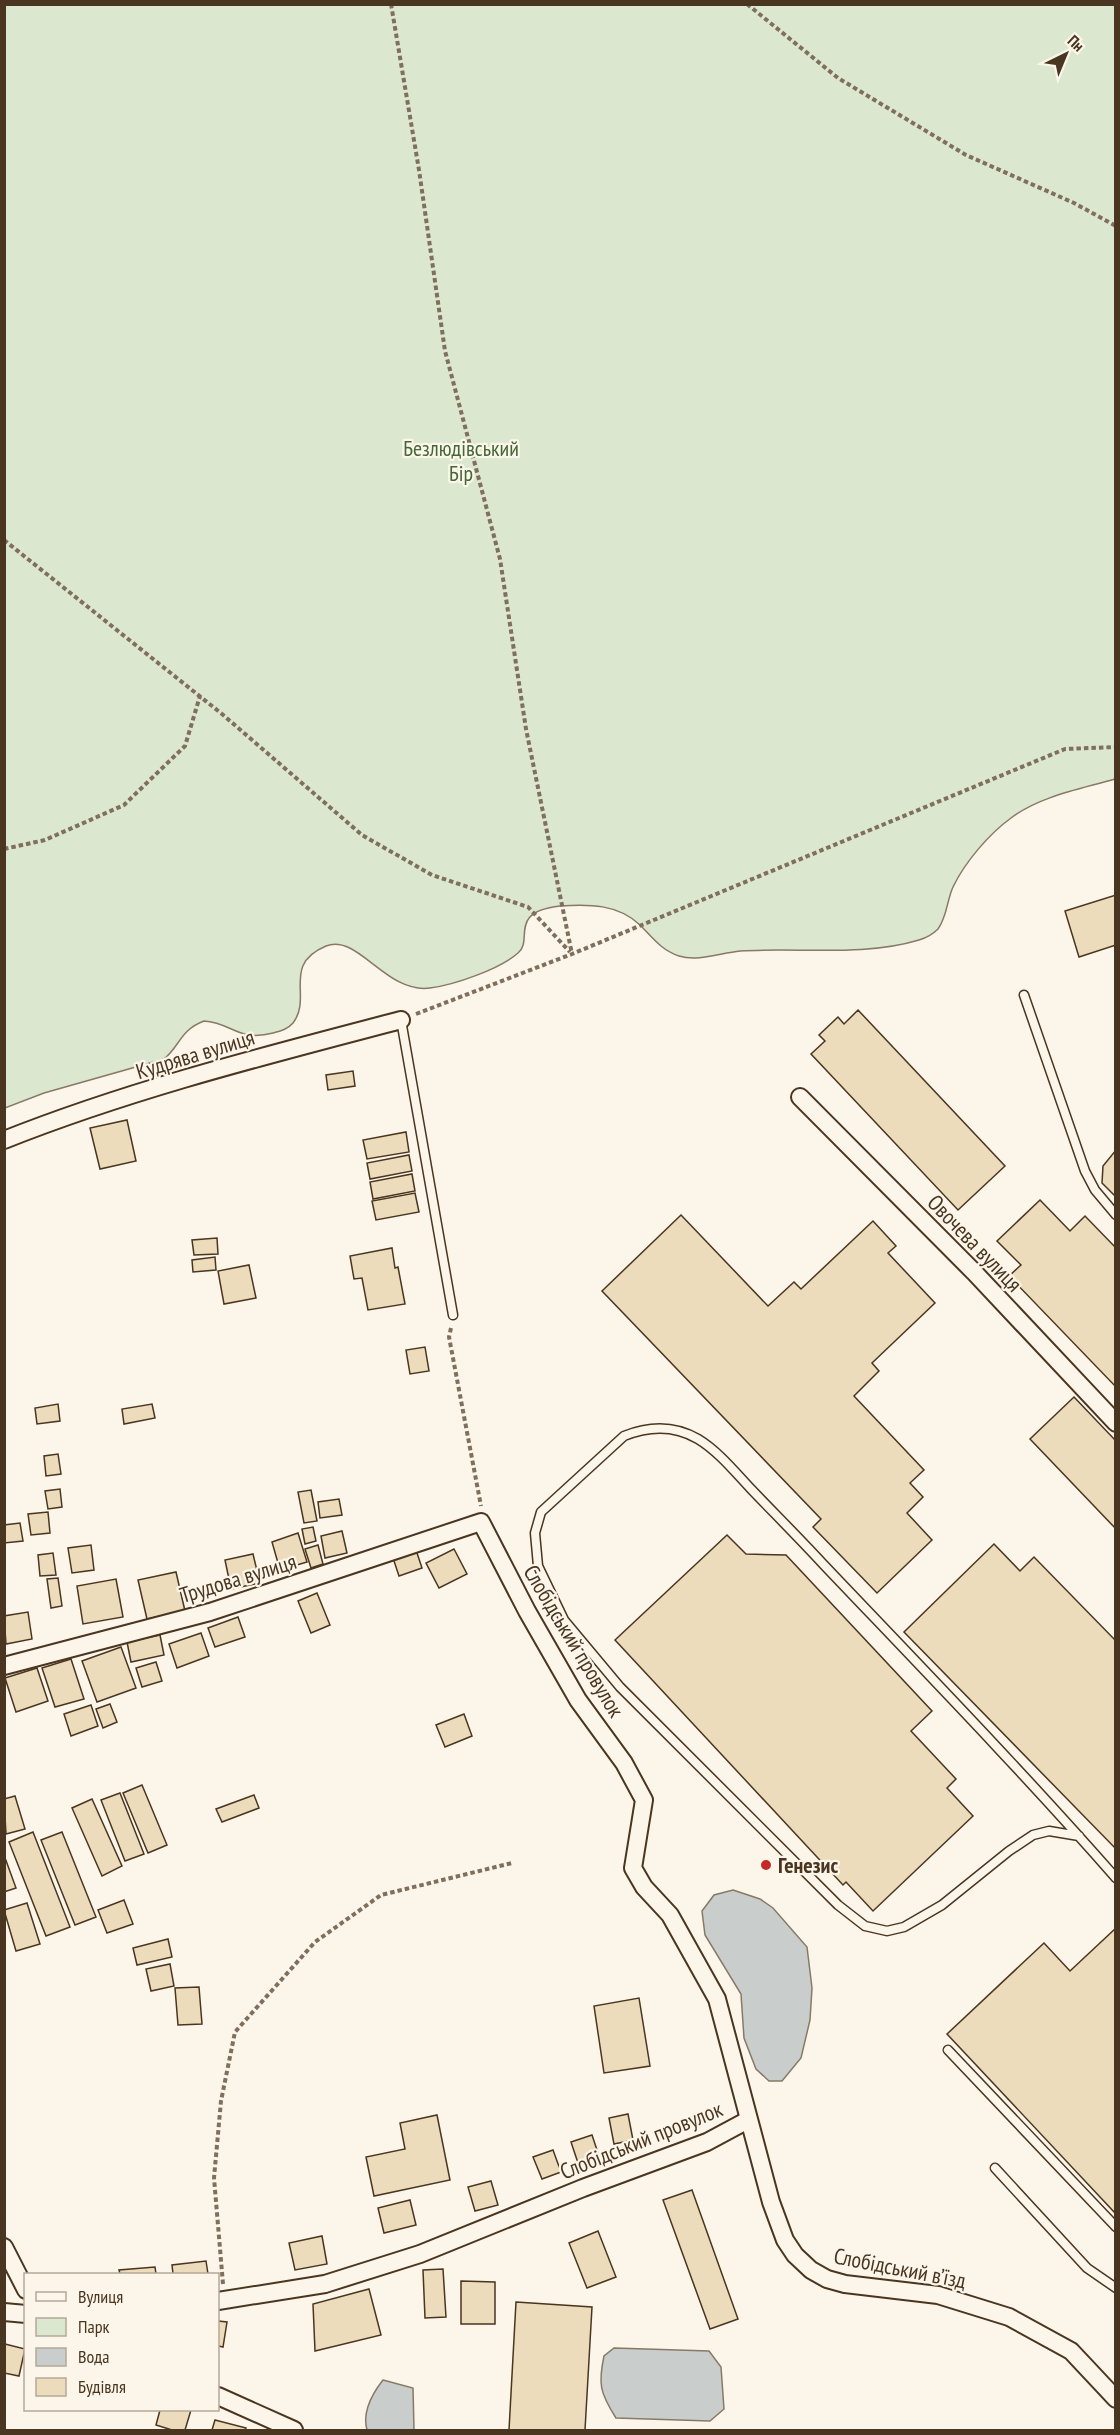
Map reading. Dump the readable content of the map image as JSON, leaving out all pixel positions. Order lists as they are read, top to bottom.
{
  "streets": {
    "street": [
      "Кудрява вулиця",
      "Овочева вулиця",
      "Трудова вулиця",
      "Слобідський провулок",
      "Слобідський в’їзд"
    ]
  },
  "crossings": [
    ["Трудова вулиця", "Слобідський провулок"],
    ["Слобідський провулок", "Слобідський в’їзд"]
  ],
  "parks": ["Безлюдівський Бір"],
  "places": ["Генезис"],
  "legend": [
    "Вулиця",
    "Парк",
    "Вода",
    "Будівля"
  ],
  "north": "top right"
}
